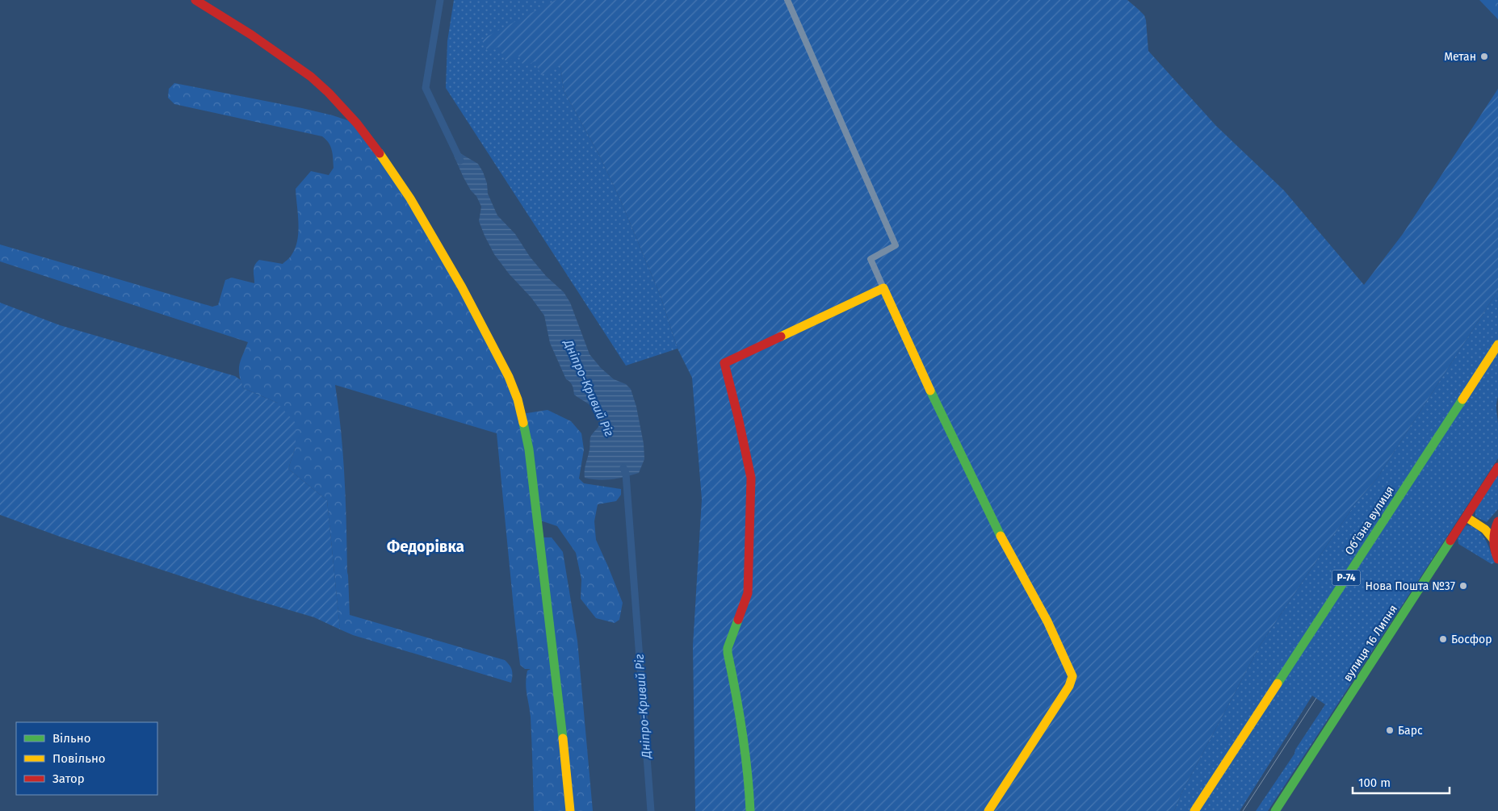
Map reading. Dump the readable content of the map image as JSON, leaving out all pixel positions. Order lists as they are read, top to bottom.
{
  "streets": {
    "street": ["Обʼїзна вулиця", "Р-74", "вулиця 16 Липня"]
  },
  "districts": ["Федорівка"],
  "water": ["Дніпро-Кривий Ріг"],
  "places": [
    "Метан",
    "Нова Пошта №37",
    "Босфор",
    "Барс"
  ],
  "legend": ["Вільно", "Повільно", "Затор"],
  "scale_bar": "100 m"
}
